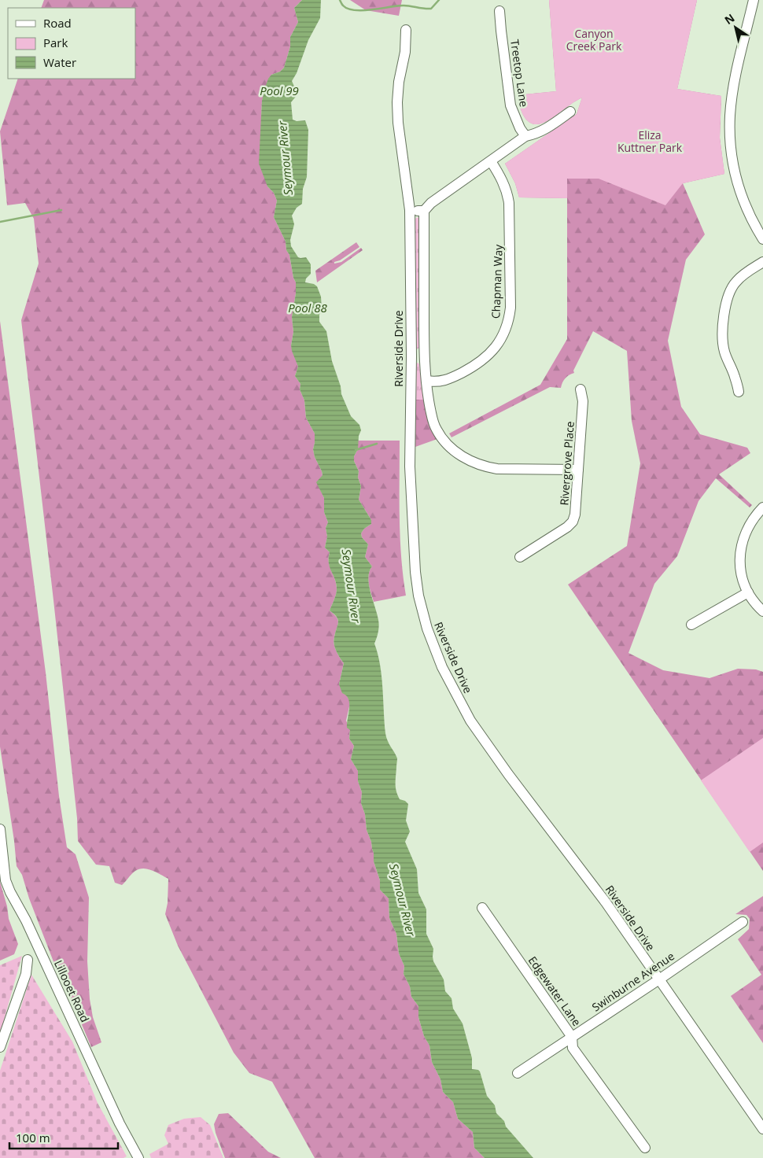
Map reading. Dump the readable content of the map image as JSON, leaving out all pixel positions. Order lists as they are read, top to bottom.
{
  "streets": {
    "street": [
      "Treetop Lane",
      "Chapman Way",
      "Riverside Drive",
      "Rivergrove Place",
      "Swinburne Avenue",
      "Lillooet Road",
      "Edgewater Lane"
    ]
  },
  "crossings": [
    ["Riverside Drive", "Swinburne Avenue"],
    ["Swinburne Avenue", "Edgewater Lane"]
  ],
  "water": ["Pool 99", "Seymour River", "Pool 88"],
  "parks": ["Canyon Creek Park", "Eliza Kuttner Park"],
  "legend": ["Road", "Park", "Water"],
  "scale_bar": "100 m",
  "north": "top left"
}
